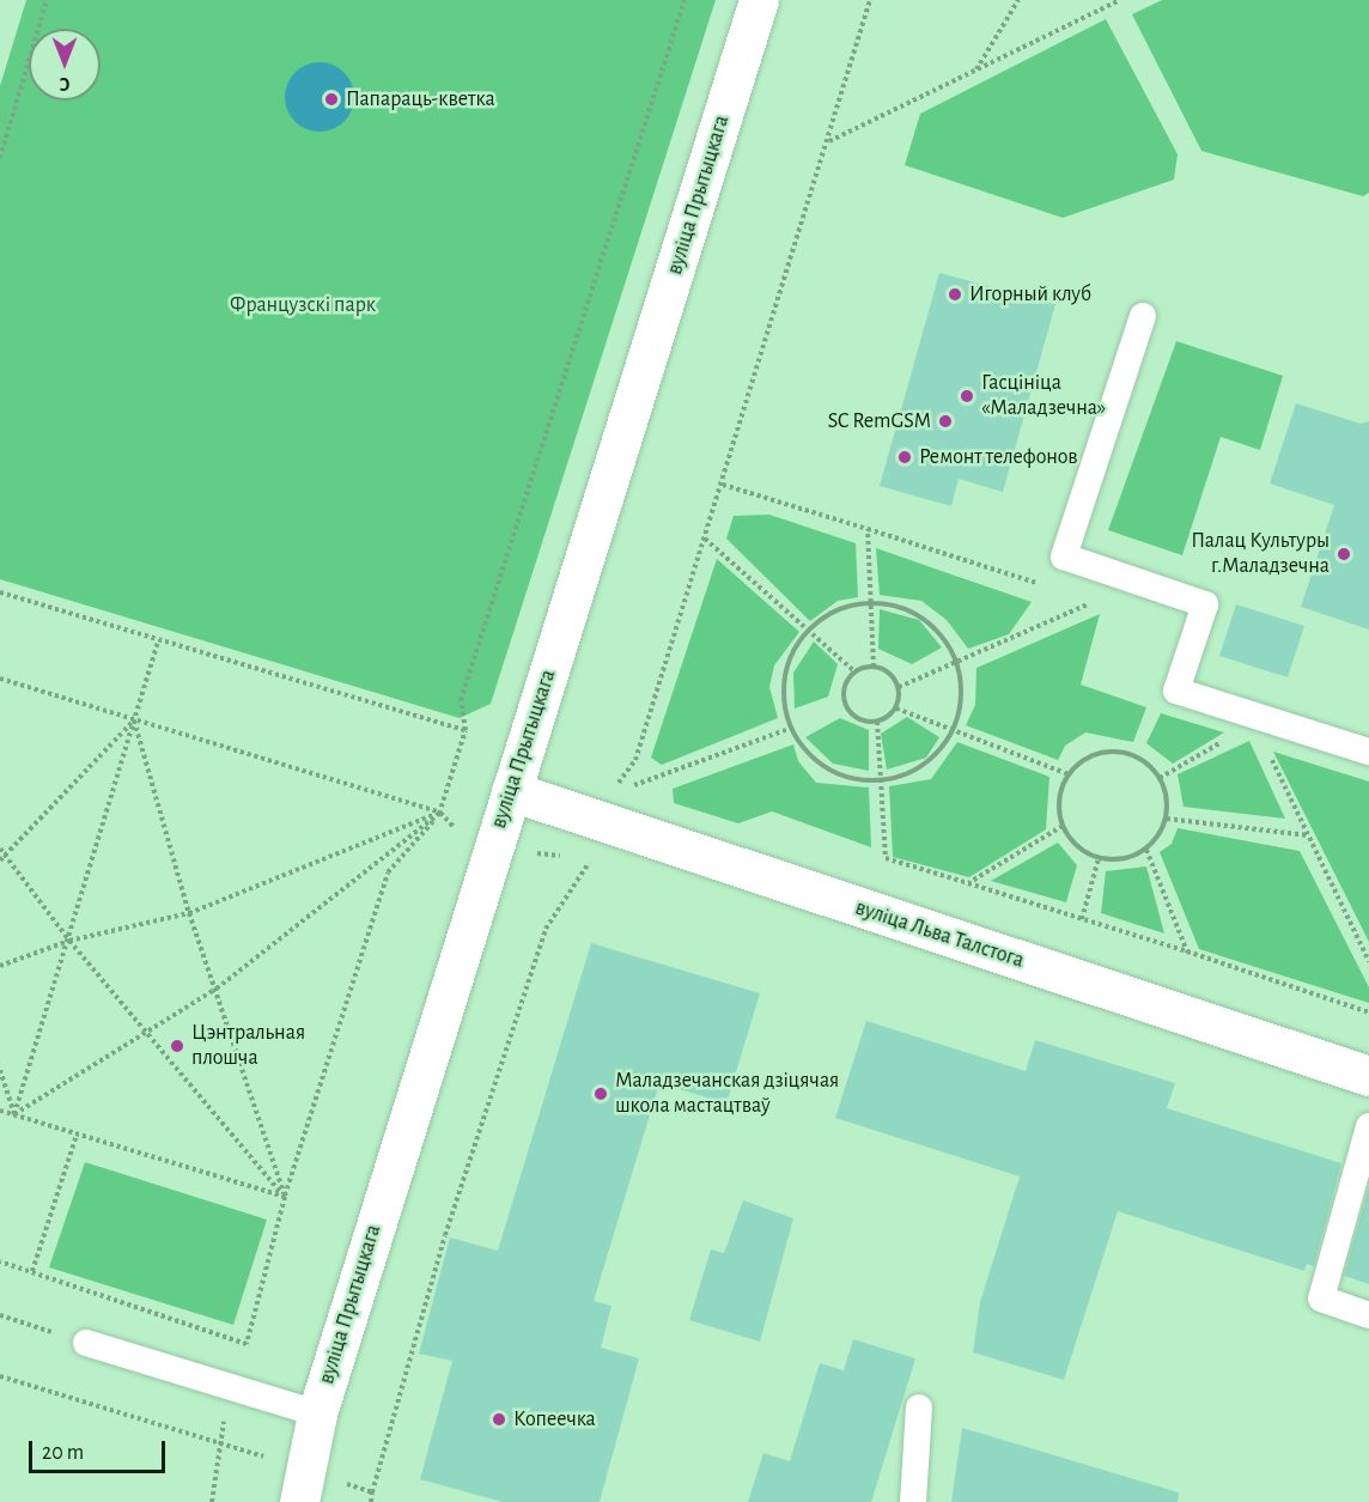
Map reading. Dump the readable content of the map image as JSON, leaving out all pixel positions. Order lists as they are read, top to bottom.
{
  "streets": {
    "street": ["вуліца Прытыцкага", "вуліца Льва Талстога"]
  },
  "crossings": [
    ["вуліца Прытыцкага", "вуліца Льва Талстога"]
  ],
  "parks": ["Французскі парк"],
  "places": [
    "Папараць-кветка",
    "Игорный клуб",
    "Гасцініца «Маладзечна»",
    "SC RemGSM",
    "Ремонт телефонов",
    "Палац Культуры г.Маладзечна",
    "Цэнтральная плошча",
    "Маладзечанская дзіцячая школа мастацтваў",
    "Копеечка"
  ],
  "scale_bar": "20 m",
  "north": "bottom"
}
